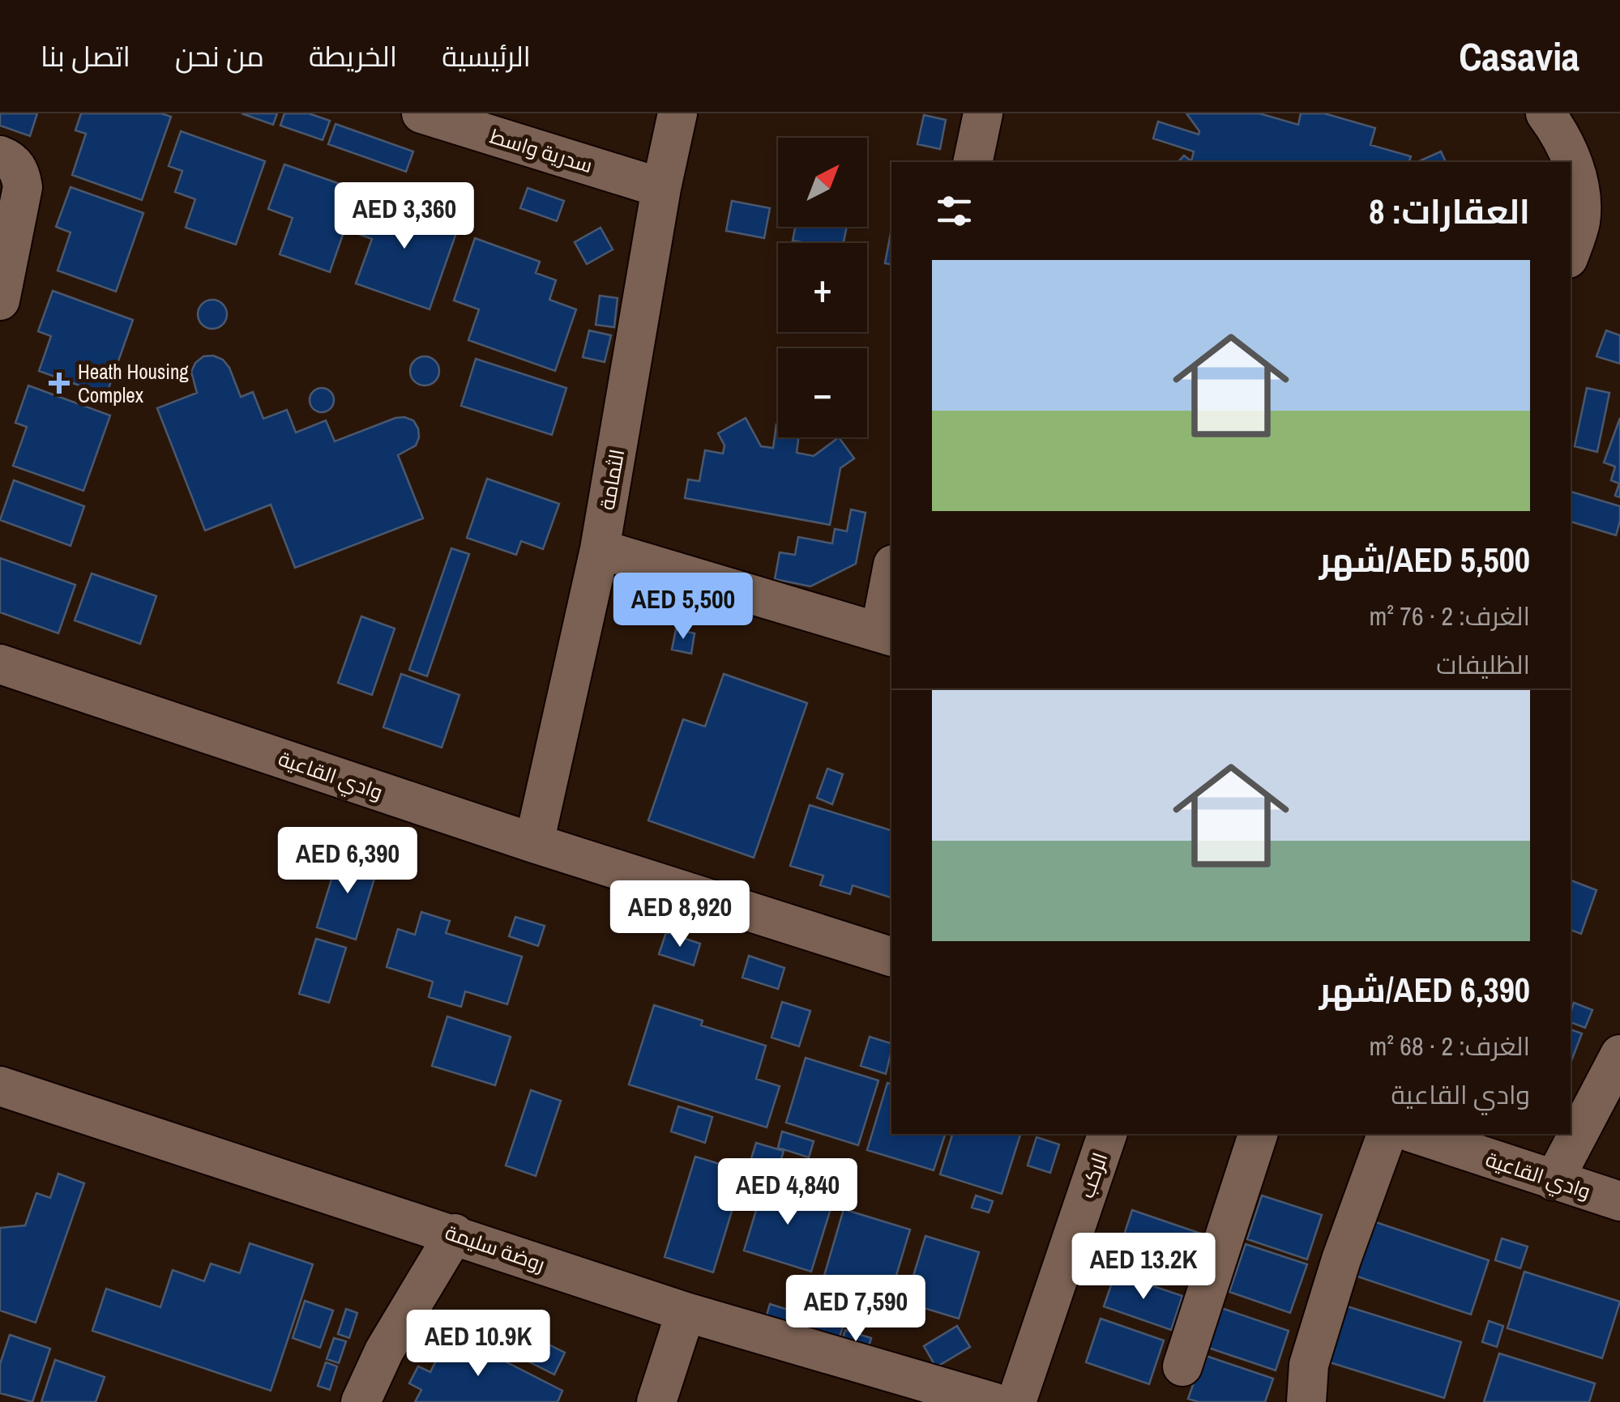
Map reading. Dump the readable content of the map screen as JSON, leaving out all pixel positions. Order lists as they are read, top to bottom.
{
  "streets": {
    "street": [
      "سدرية واسط",
      "الثمامة",
      "وادي القاعية",
      "الركب",
      "روضة سليمة"
    ]
  },
  "crossings": [
    ["سدرية واسط", "الثمامة"],
    ["الثمامة", "وادي القاعية"]
  ],
  "places": {
    "health": ["Heath Housing Complex"]
  },
  "north": "top right",
  "page": {
    "header": "Casavia",
    "nav": [
      "الرئيسية",
      "الخريطة",
      "من نحن",
      "اتصل بنا"
    ],
    "map_buttons": ["+", "−"],
    "heading": "العقارات: 8",
    "price": [
      "AED 3,360",
      "AED 5,500",
      "AED 6,390",
      "AED 8,920",
      "AED 4,840",
      "AED 13.2K",
      "AED 7,590",
      "AED 10.9K"
    ],
    "list": [
      {
        "name": "AED 5,500/شهر",
        "note": "الغرف: 2 · 76 m² · الظليفات"
      },
      {
        "name": "AED 6,390/شهر",
        "note": "الغرف: 2 · 68 m² · وادي القاعية"
      }
    ]
  }
}
